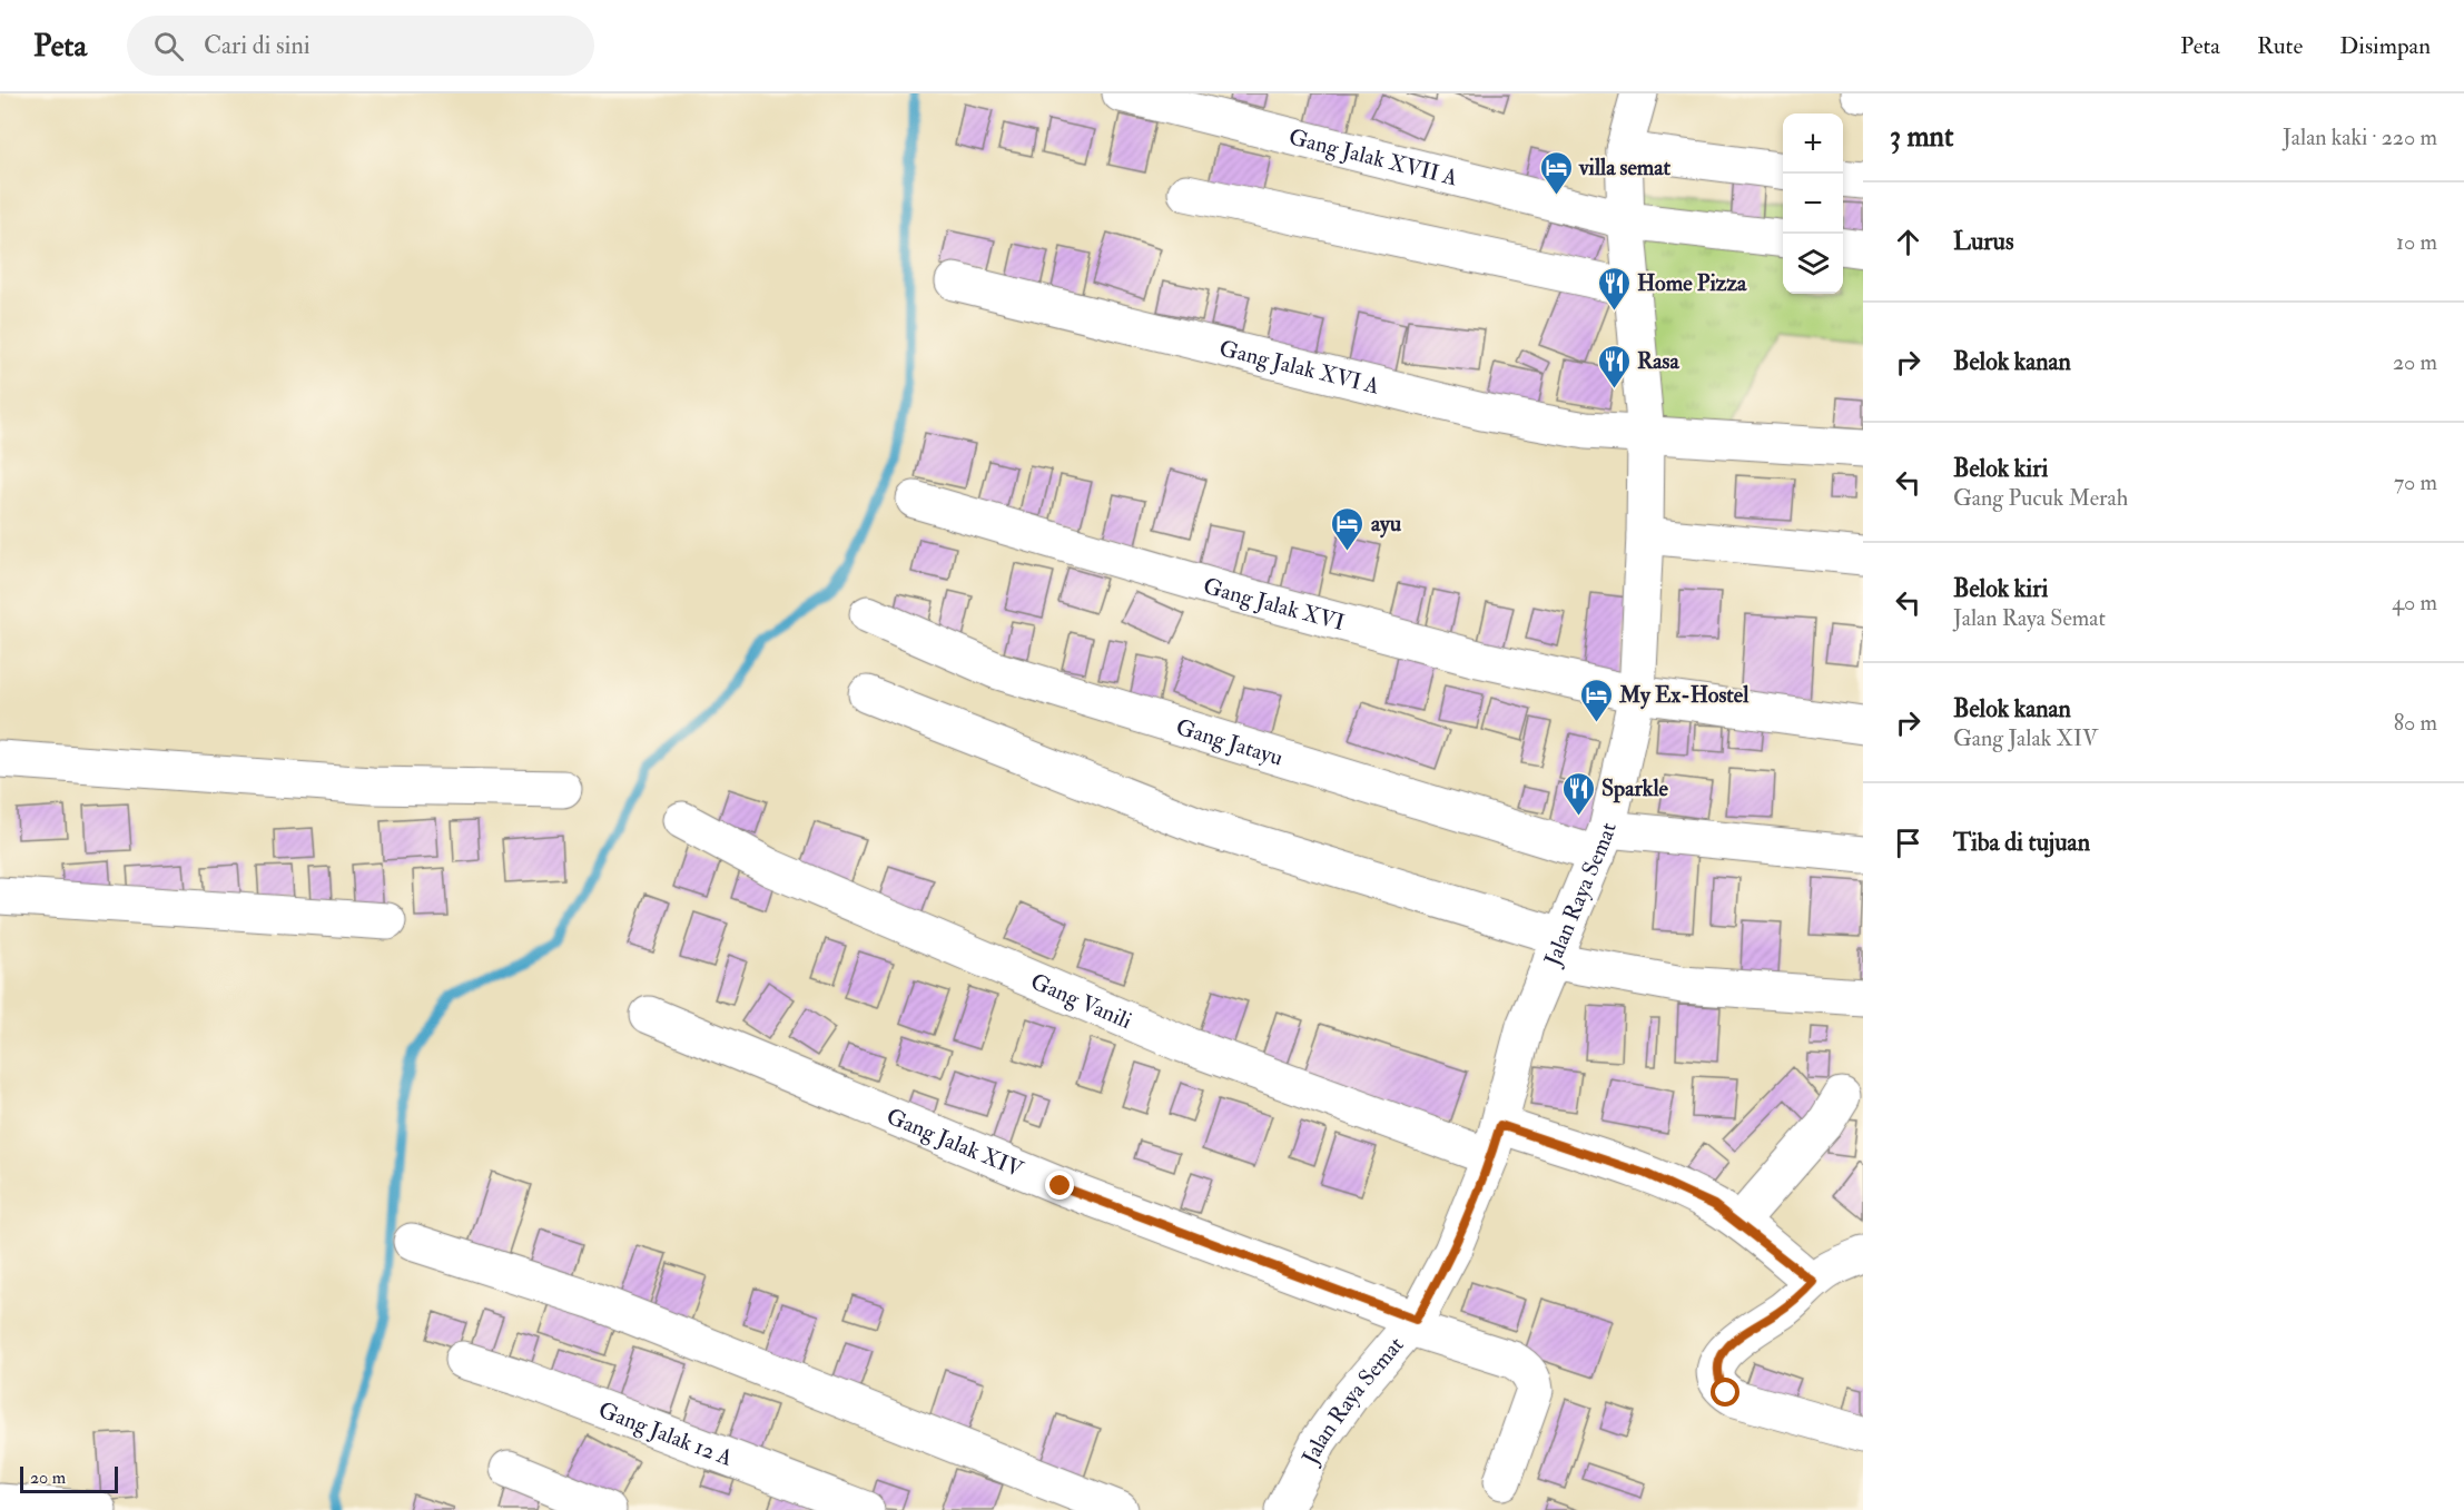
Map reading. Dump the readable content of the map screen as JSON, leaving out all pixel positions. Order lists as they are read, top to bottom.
{
  "streets": {
    "street": [
      "Gang Jalak XVII A",
      "Gang Jalak XVI A",
      "Gang Jalak XVI",
      "Gang Jatayu",
      "Jalan Raya Semat",
      "Gang Vanili",
      "Gang Jalak XIV",
      "Gang Jalak 12 A"
    ]
  },
  "crossings": [
    ["Gang Jalak XVII A", "Jalan Raya Semat"],
    ["Gang Jalak XVI A", "Jalan Raya Semat"],
    ["Gang Jalak XVI", "Jalan Raya Semat"],
    ["Gang Jatayu", "Jalan Raya Semat"],
    ["Jalan Raya Semat", "Gang Vanili"],
    ["Jalan Raya Semat", "Gang Jalak XIV"]
  ],
  "places": {
    "hotel": ["villa semat", "ayu", "My Ex-Hostel"],
    "restaurant": ["Home Pizza", "Rasa", "Sparkle"]
  },
  "scale_bar": "20 m",
  "page": {
    "header": "Peta",
    "search": "Cari di sini",
    "nav": ["Peta", "Rute", "Disimpan"],
    "heading": ["3 mnt", "Jalan kaki · 220 m"],
    "map_buttons": ["+", "−"],
    "list": [
      ["Lurus", "10 m"],
      ["Belok kanan", "20 m"],
      ["Belok kiri", "Gang Pucuk Merah", "70 m"],
      ["Belok kiri", "Jalan Raya Semat", "40 m"],
      ["Belok kanan", "Gang Jalak XIV", "80 m"],
      "Tiba di tujuan"
    ],
    "scale": "20 m"
  }
}
